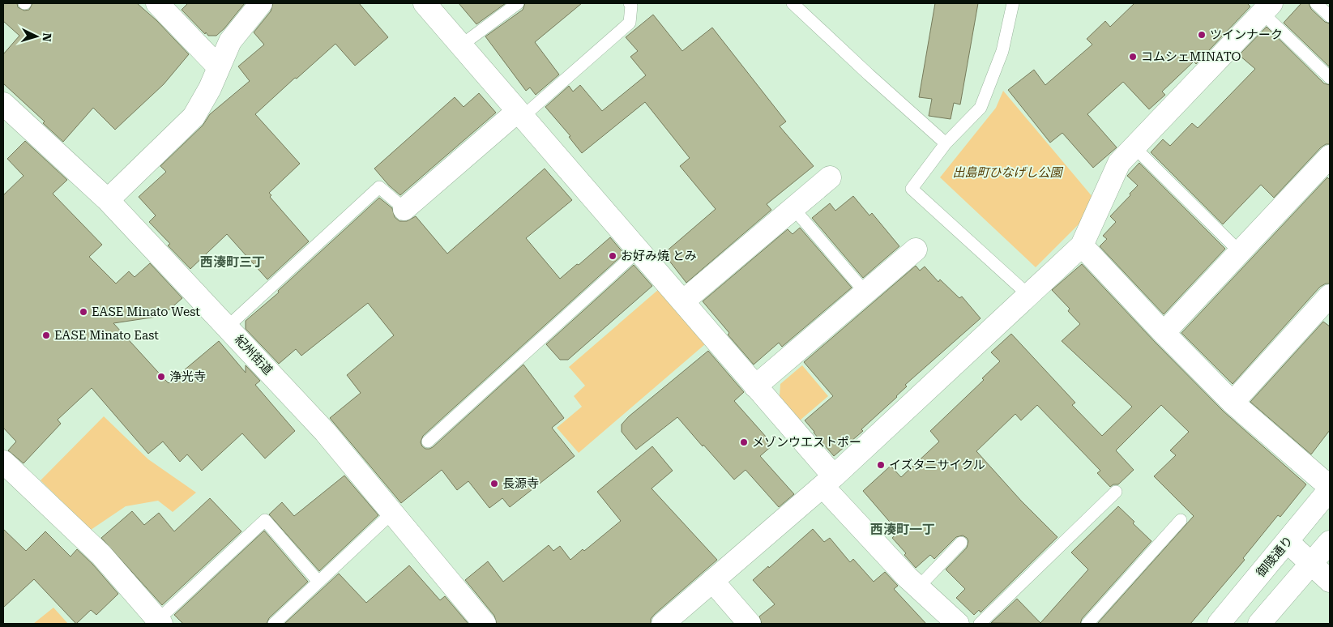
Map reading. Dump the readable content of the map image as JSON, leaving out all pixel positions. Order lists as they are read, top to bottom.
{
  "streets": {
    "street": ["紀州街道", "御陵通り"]
  },
  "districts": ["西湊町三丁", "西湊町一丁"],
  "parks": ["出島町ひなげし公園"],
  "places": [
    "ツインナーク",
    "コムシェMINATO",
    "お好み焼 とみ",
    "EASE Minato West",
    "EASE Minato East",
    "浄光寺",
    "メゾンウエストポー",
    "イズタニサイクル",
    "長源寺"
  ],
  "north": "right"
}
